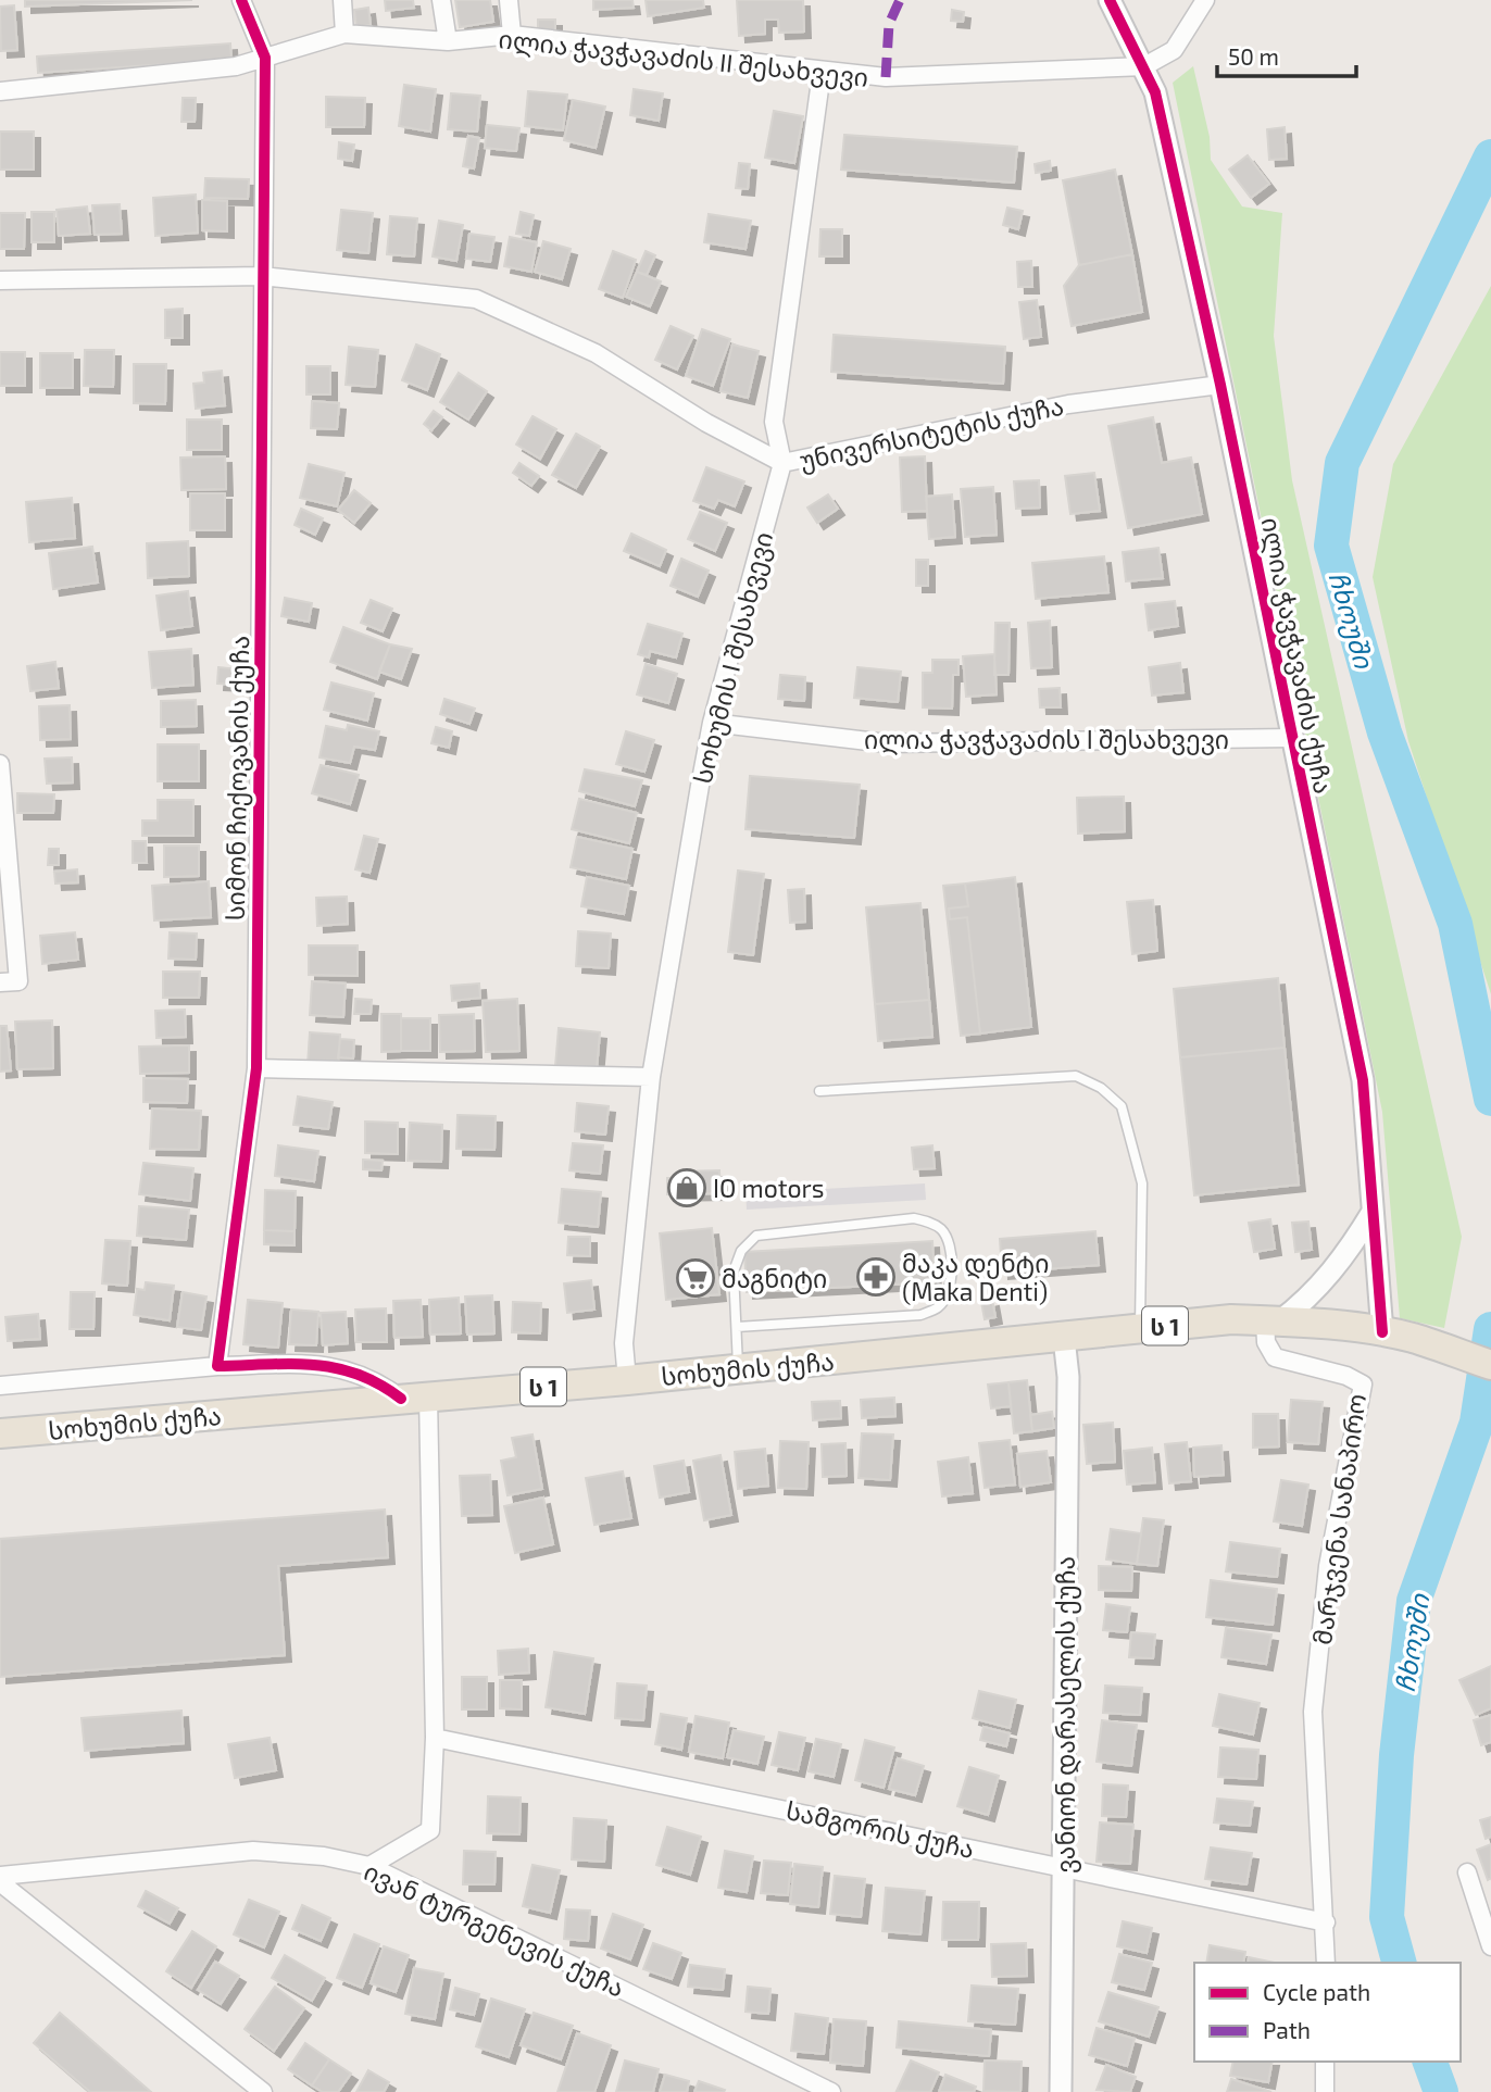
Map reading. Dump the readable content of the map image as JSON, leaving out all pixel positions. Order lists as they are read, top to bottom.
{
  "streets": {
    "highway": ["ს 1", "სოხუმის ქუჩა"],
    "street": [
      "ილია ჭავჭავაძის II შესახვევი",
      "უნივერსიტეტის ქუჩა",
      "ილია ჭავჭავაძის ქუჩა",
      "სოხუმის I შესახვევი",
      "ილია ჭავჭავაძის I შესახვევი",
      "სიმონ ჩიქოვანის ქუჩა",
      "მარჯვენა სანაპირო",
      "ვანიონ დარასელის ქუჩა",
      "სამგორის ქუჩა",
      "ივან ტურგენევის ქუჩა"
    ]
  },
  "crossings": [
    ["ილია ჭავჭავაძის II შესახვევი", "ილია ჭავჭავაძის ქუჩა"],
    ["ილია ჭავჭავაძის II შესახვევი", "სოხუმის I შესახვევი"],
    ["ილია ჭავჭავაძის II შესახვევი", "სიმონ ჩიქოვანის ქუჩა"],
    ["უნივერსიტეტის ქუჩა", "ილია ჭავჭავაძის ქუჩა"],
    ["უნივერსიტეტის ქუჩა", "სოხუმის I შესახვევი"],
    ["უნივერსიტეტის ქუჩა", "სიმონ ჩიქოვანის ქუჩა"],
    ["ილია ჭავჭავაძის ქუჩა", "ილია ჭავჭავაძის I შესახვევი"],
    ["ილია ჭავჭავაძის ქუჩა", "სოხუმის ქუჩა"],
    ["სოხუმის I შესახვევი", "ილია ჭავჭავაძის I შესახვევი"],
    ["სოხუმის I შესახვევი", "სოხუმის ქუჩა"],
    ["სოხუმის ქუჩა", "მარჯვენა სანაპირო"],
    ["სოხუმის ქუჩა", "ვანიონ დარასელის ქუჩა"],
    ["მარჯვენა სანაპირო", "სამგორის ქუჩა"],
    ["ვანიონ დარასელის ქუჩა", "სამგორის ქუჩა"]
  ],
  "water": ["ჩხოუში"],
  "places": {
    "shop": ["IO motors"],
    "pharmacy": ["მაკა დენტი (Maka Denti)"],
    "supermarket": ["მაგნიტი"]
  },
  "legend": ["Cycle path", "Path"],
  "scale_bar": "50 m"
}
